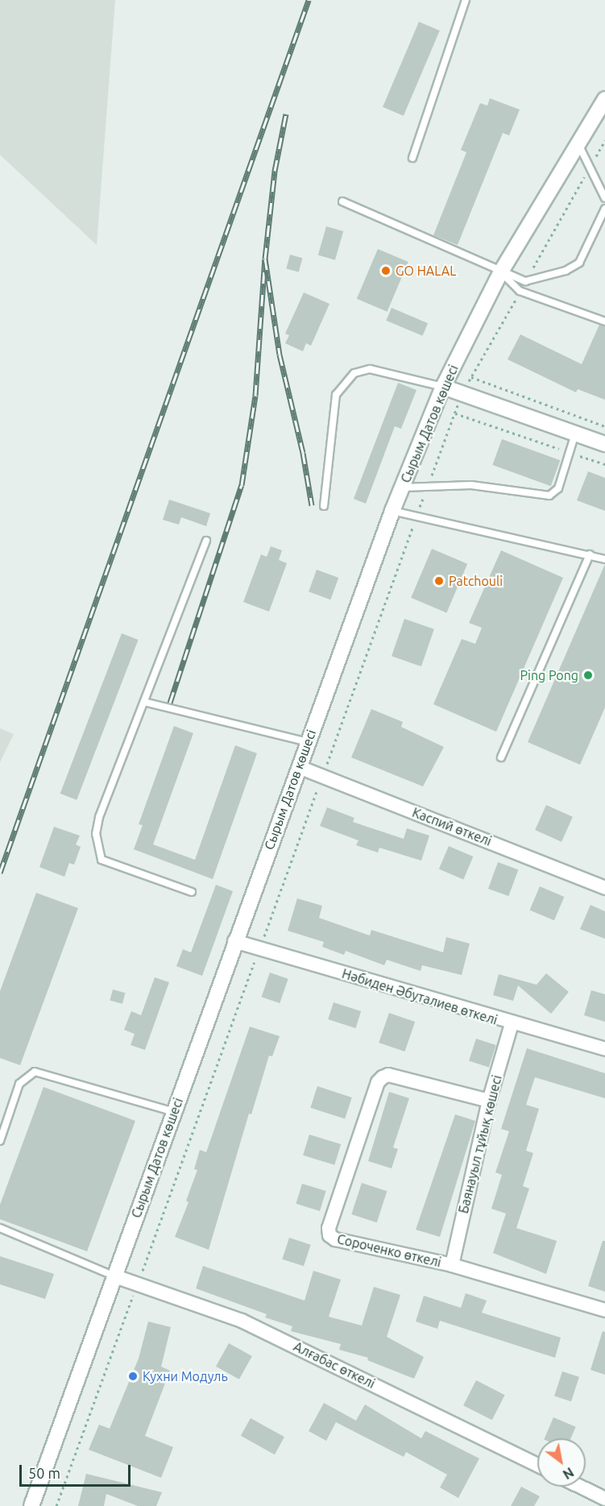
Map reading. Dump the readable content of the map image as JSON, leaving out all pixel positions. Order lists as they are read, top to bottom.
{
  "streets": {
    "main road": ["Сырым Датов көшесі"],
    "street": [
      "Каспий өткелі",
      "Нәбиден Әбуталиев өткелі",
      "Баянауыл тұйық көшесі",
      "Сороченко өткелі",
      "Алғабас өткелі"
    ]
  },
  "crossings": [
    ["Сырым Датов көшесі", "Каспий өткелі"],
    ["Сырым Датов көшесі", "Нәбиден Әбуталиев өткелі"],
    ["Сырым Датов көшесі", "Алғабас өткелі"],
    ["Нәбиден Әбуталиев өткелі", "Баянауыл тұйық көшесі"],
    ["Баянауыл тұйық көшесі", "Сороченко өткелі"]
  ],
  "places": [
    "GO HALAL",
    "Patchouli",
    "Ping Pong",
    "Кухни Модуль"
  ],
  "scale_bar": "50 m",
  "north": "bottom right"
}
